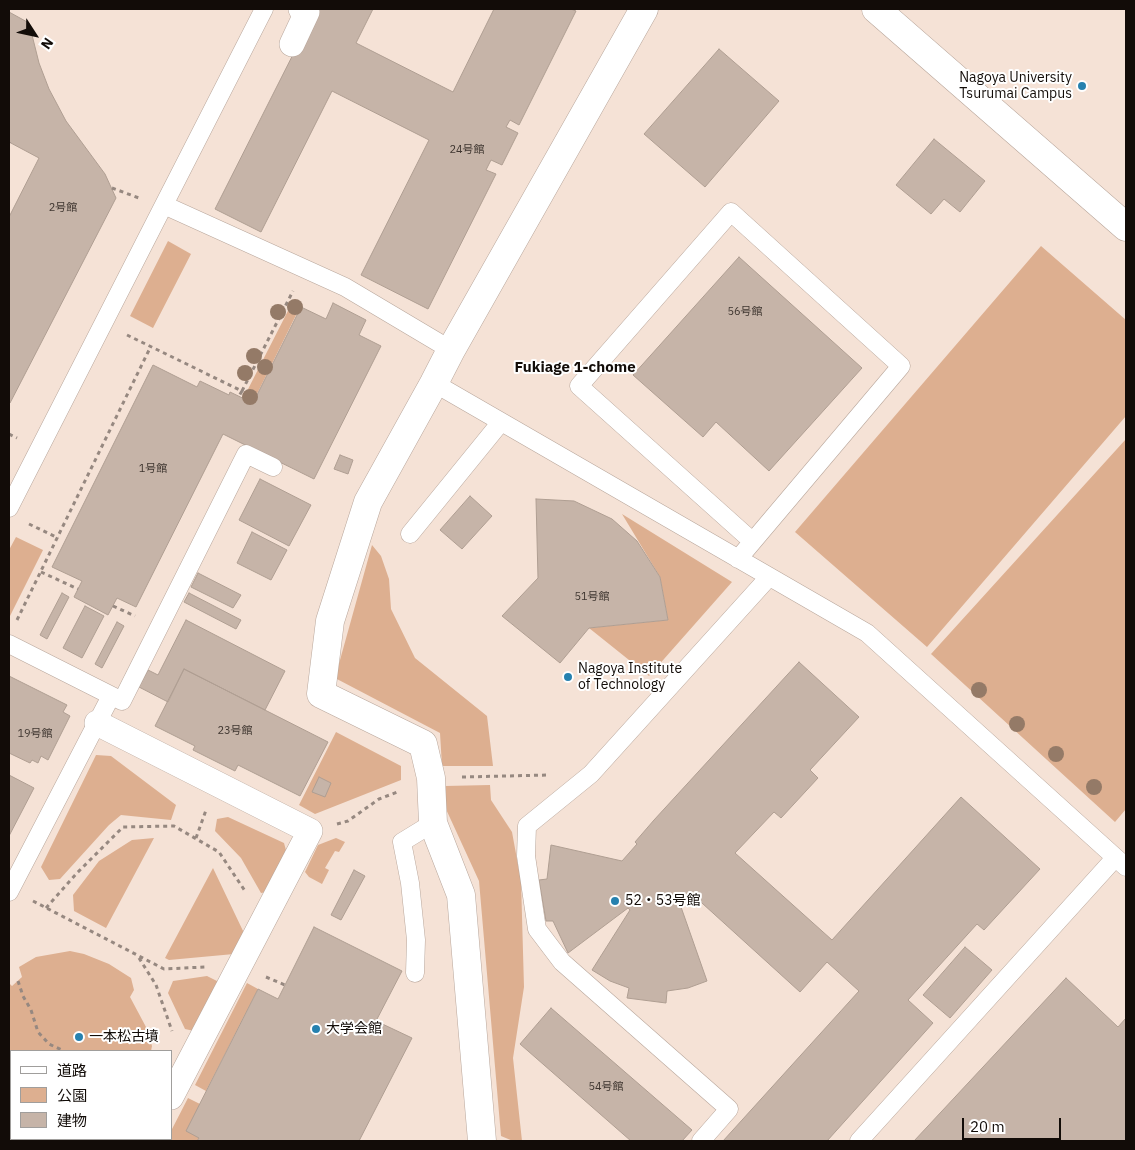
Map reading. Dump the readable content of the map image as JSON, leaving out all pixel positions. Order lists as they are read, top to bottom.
{
  "districts": ["Fukiage 1-chome"],
  "places": [
    "Nagoya University Tsurumai Campus",
    "Nagoya Institute of Technology",
    "52・53号館",
    "大学会館",
    "一本松古墳"
  ],
  "house_numbers": [
    "24号館",
    "2号館",
    "56号館",
    "1号館",
    "51号館",
    "23号館",
    "19号館",
    "54号館"
  ],
  "legend": ["道路", "公園", "建物"],
  "scale_bar": "20 m",
  "north": "bottom right"
}
